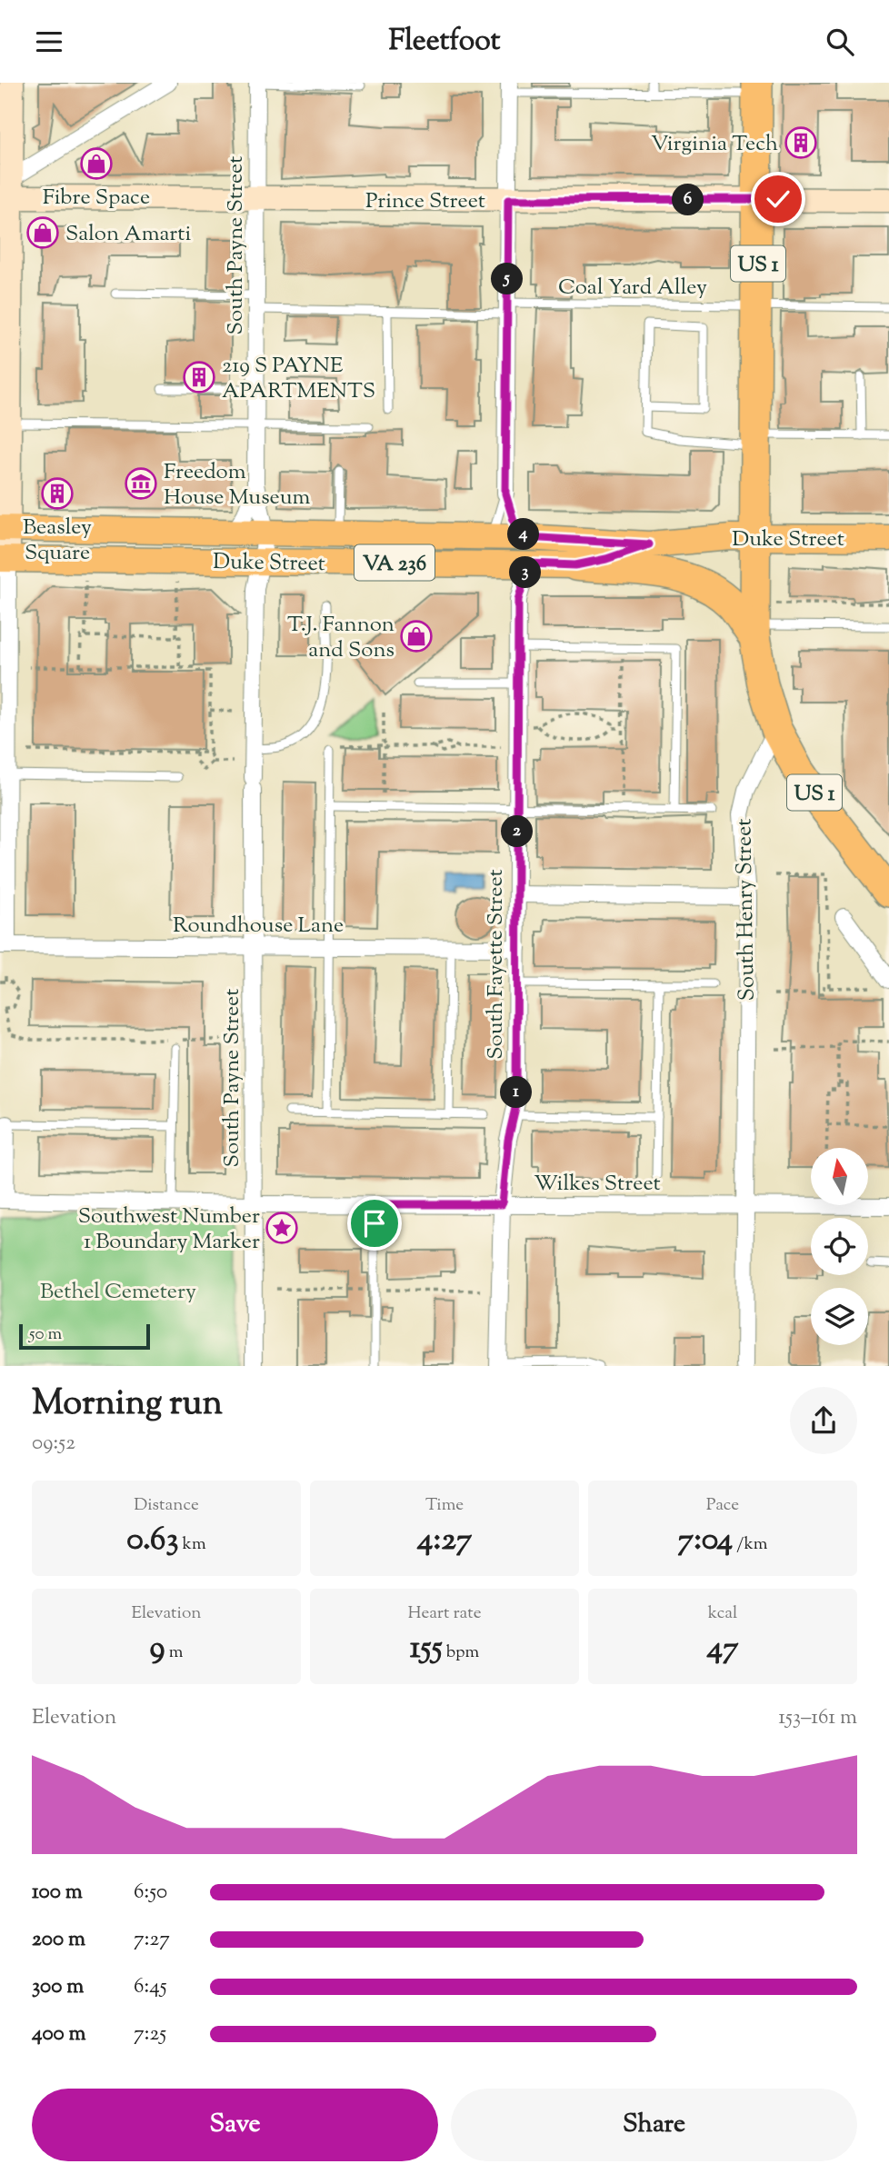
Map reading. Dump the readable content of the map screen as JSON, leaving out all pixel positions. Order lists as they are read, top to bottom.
{
  "streets": {
    "highway": ["US 1"],
    "main road": ["Duke Street", "VA 236"],
    "street": [
      "Prince Street",
      "South Payne Street",
      "South Henry Street",
      "Roundhouse Lane",
      "South Fayette Street",
      "Wilkes Street"
    ],
    "lane": ["Coal Yard Alley"]
  },
  "crossings": [
    ["Prince Street", "South Payne Street"],
    ["Prince Street", "US 1"],
    ["South Payne Street", "Coal Yard Alley"],
    ["South Payne Street", "Duke Street"],
    ["South Payne Street", "Roundhouse Lane"],
    ["South Payne Street", "Wilkes Street"],
    ["US 1", "Coal Yard Alley"],
    ["US 1", "Duke Street"],
    ["US 1", "South Henry Street"],
    ["Duke Street", "South Fayette Street"],
    ["South Henry Street", "Wilkes Street"],
    ["Roundhouse Lane", "South Fayette Street"],
    ["South Fayette Street", "Wilkes Street"]
  ],
  "parks": ["Bethel Cemetery"],
  "places": {
    "building": ["Virginia Tech", "219 S PAYNE APARTMENTS", "Beasley Square"],
    "shop": ["Fibre Space", "Salon Amarti", "T.J. Fannon and Sons"],
    "museum": ["Freedom House Museum"],
    "place": ["Southwest Number 1 Boundary Marker"]
  },
  "scale_bar": "50 m",
  "north": "top",
  "page": {
    "header": "Fleetfoot",
    "pins": [
      "6",
      "5",
      "4",
      "3",
      "2",
      "1"
    ],
    "scale": "50 m",
    "heading": ["Morning run", "09:52"],
    "stats": [
      ["Distance", "0.63 km"],
      ["Time", "4:27"],
      ["Pace", "7:04 /km"],
      ["Elevation", "9 m"],
      ["Heart rate", "155 bpm"],
      ["kcal", "47"]
    ],
    "chart": ["Elevation", "153–161 m"],
    "list": [
      {
        "name": "100 m",
        "note": "6:50"
      },
      {
        "name": "200 m",
        "note": "7:27"
      },
      {
        "name": "300 m",
        "note": "6:45"
      },
      {
        "name": "400 m",
        "note": "7:25"
      }
    ],
    "buttons": ["Save", "Share"]
  }
}
